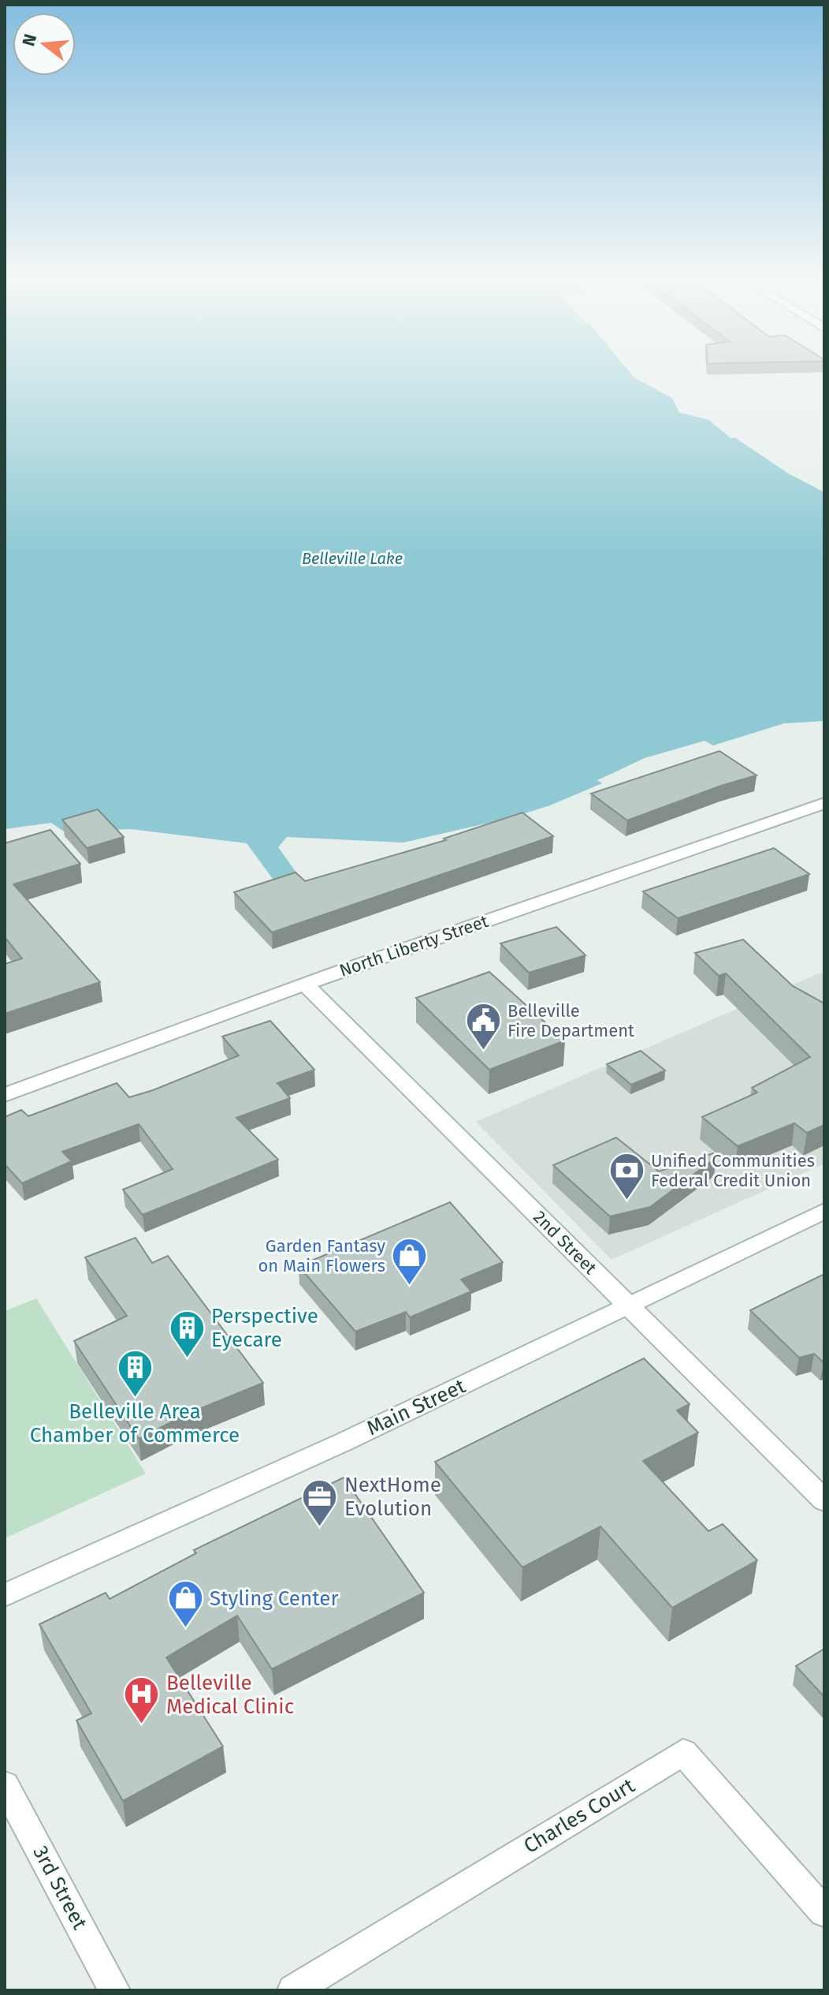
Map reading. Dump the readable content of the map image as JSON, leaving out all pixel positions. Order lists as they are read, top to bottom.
{
  "streets": {
    "street": [
      "North Liberty Street",
      "2nd Street",
      "Main Street",
      "Charles Court",
      "3rd Street"
    ]
  },
  "crossings": [
    ["North Liberty Street", "2nd Street"],
    ["2nd Street", "Main Street"]
  ],
  "water": ["Belleville Lake"],
  "places": {
    "public building": ["Belleville Fire Department"],
    "bank": ["Unified Communities Federal Credit Union"],
    "shop": ["Garden Fantasy on Main Flowers", "Styling Center"],
    "building": ["Perspective Eyecare", "Belleville Area Chamber of Commerce"],
    "office": ["NextHome Evolution"],
    "hospital": ["Belleville Medical Clinic"]
  },
  "north": "left"
}
